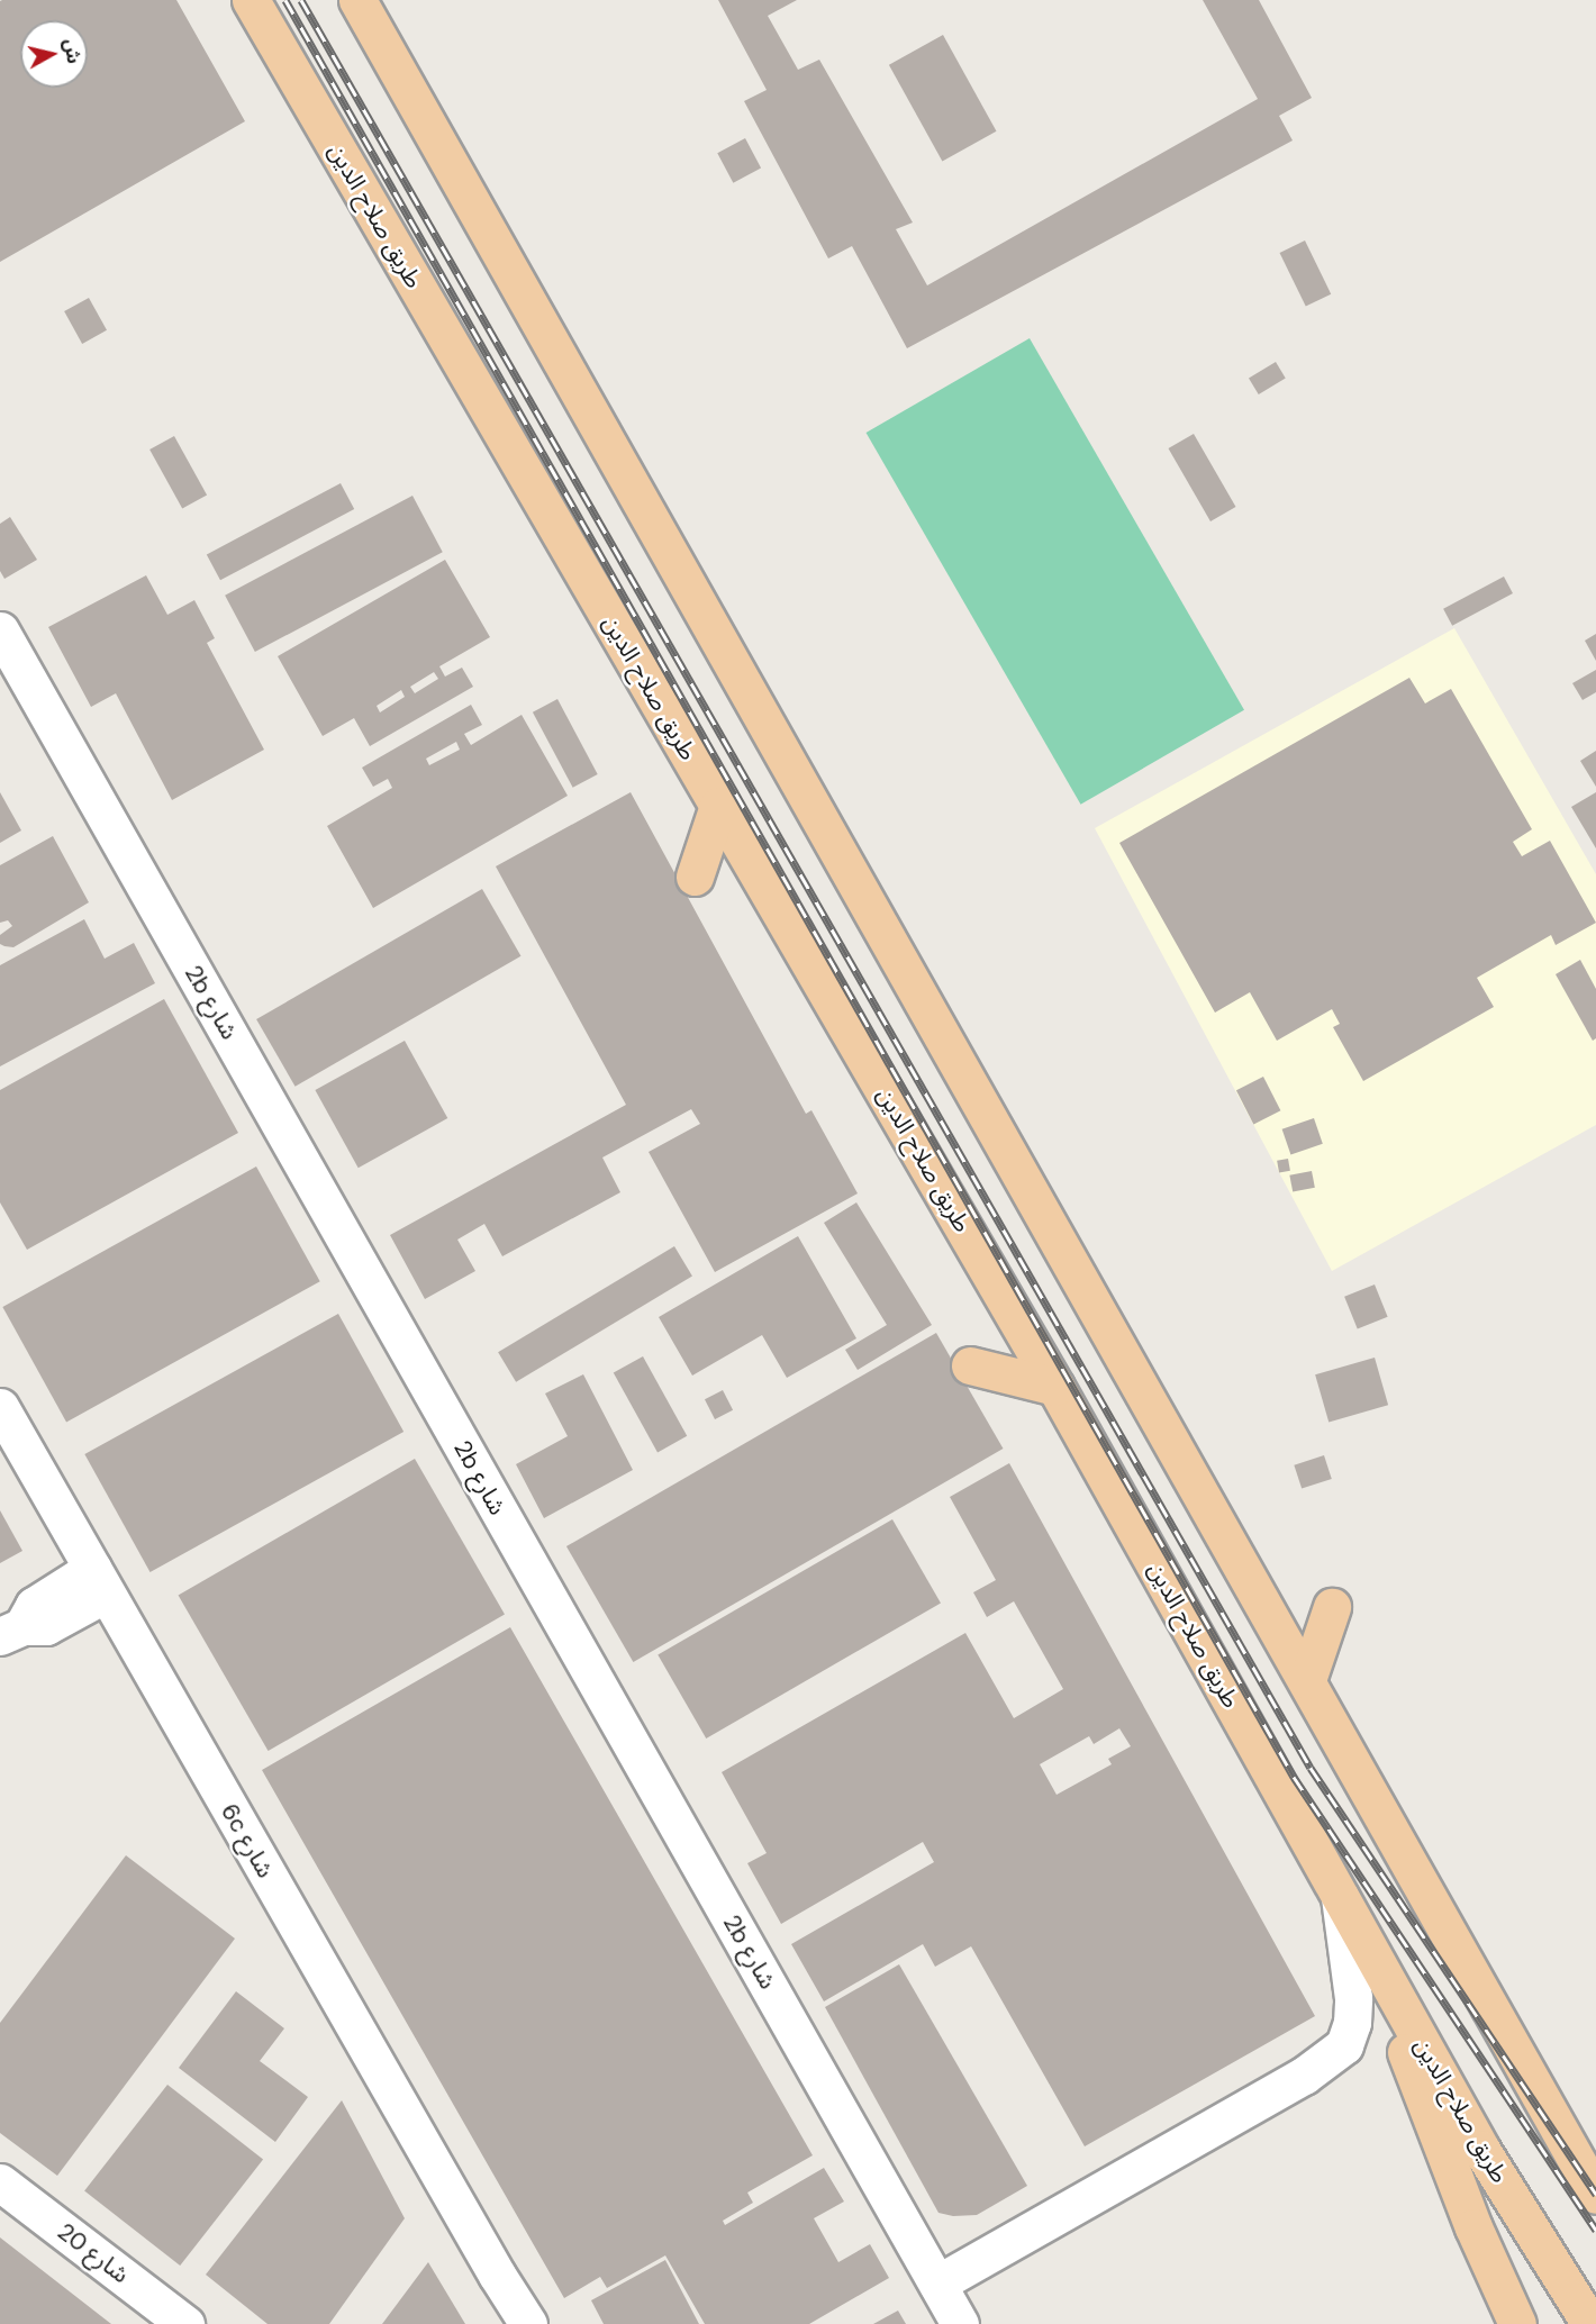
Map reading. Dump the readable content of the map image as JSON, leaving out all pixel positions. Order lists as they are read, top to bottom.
{
  "streets": {
    "main road": ["طريق صلاح الدين"],
    "street": ["2b شارع", "6c شارع", "شارع 20"]
  },
  "north": "right"
}
